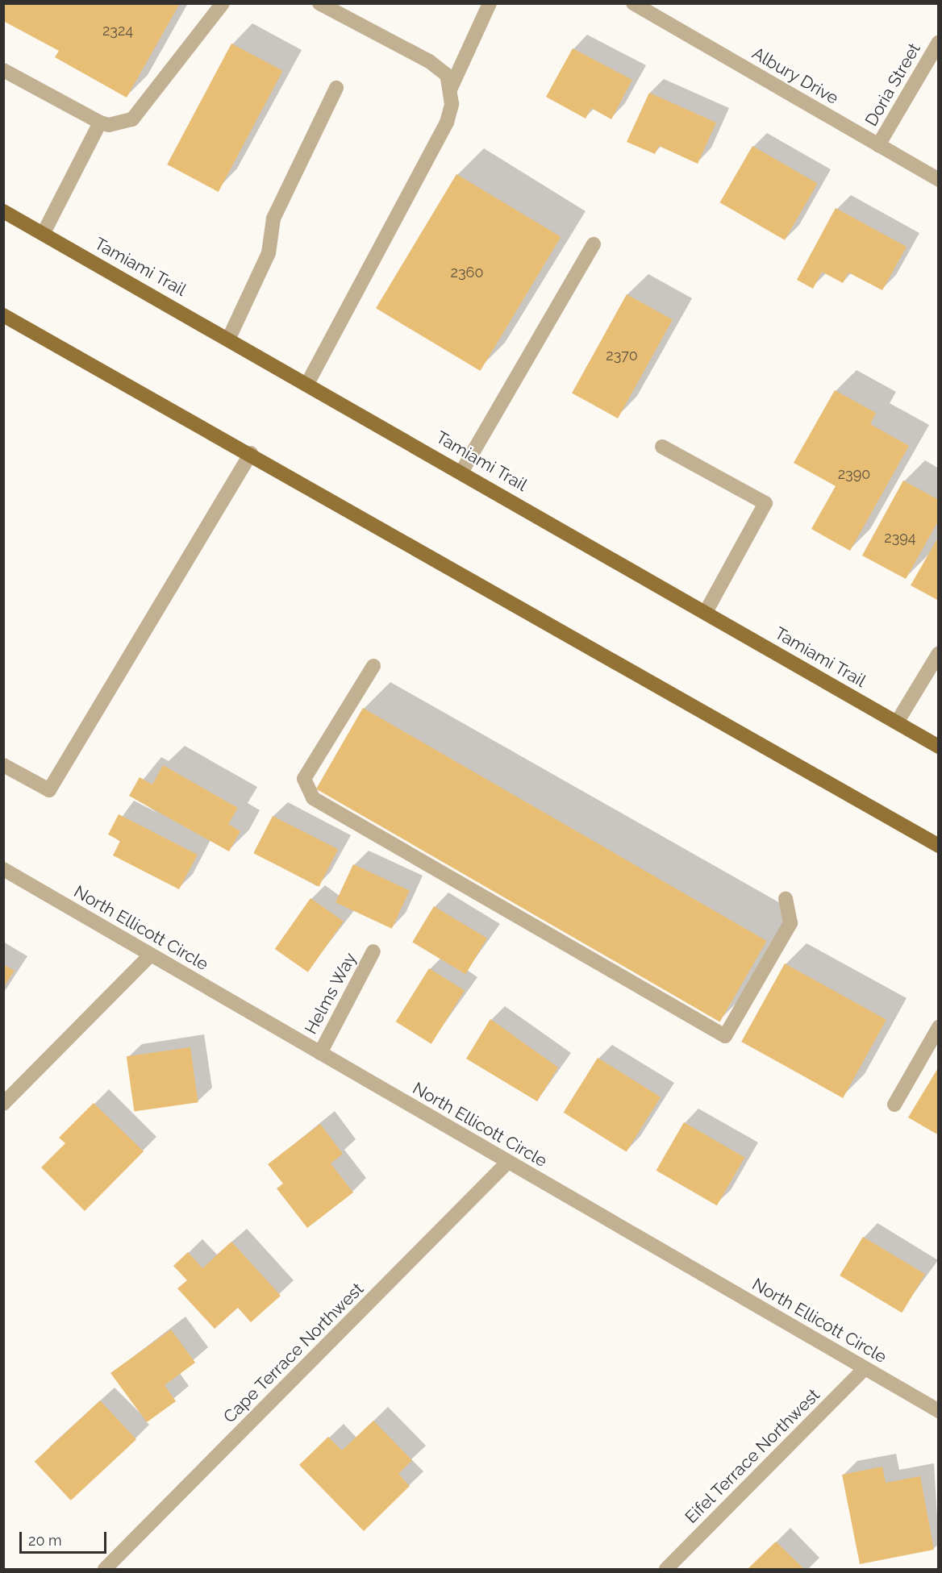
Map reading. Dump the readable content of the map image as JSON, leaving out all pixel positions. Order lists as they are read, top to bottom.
{
  "streets": {
    "main road": ["Tamiami Trail"],
    "street": [
      "Albury Drive",
      "Doria Street",
      "North Ellicott Circle",
      "Helms Way",
      "Cape Terrace Northwest",
      "Eifel Terrace Northwest"
    ]
  },
  "crossings": [
    ["Albury Drive", "Doria Street"],
    ["North Ellicott Circle", "Helms Way"],
    ["North Ellicott Circle", "Cape Terrace Northwest"],
    ["North Ellicott Circle", "Eifel Terrace Northwest"]
  ],
  "house_numbers": [
    "2324",
    "2360",
    "2370",
    "2390",
    "2394"
  ],
  "scale_bar": "20 m"
}
